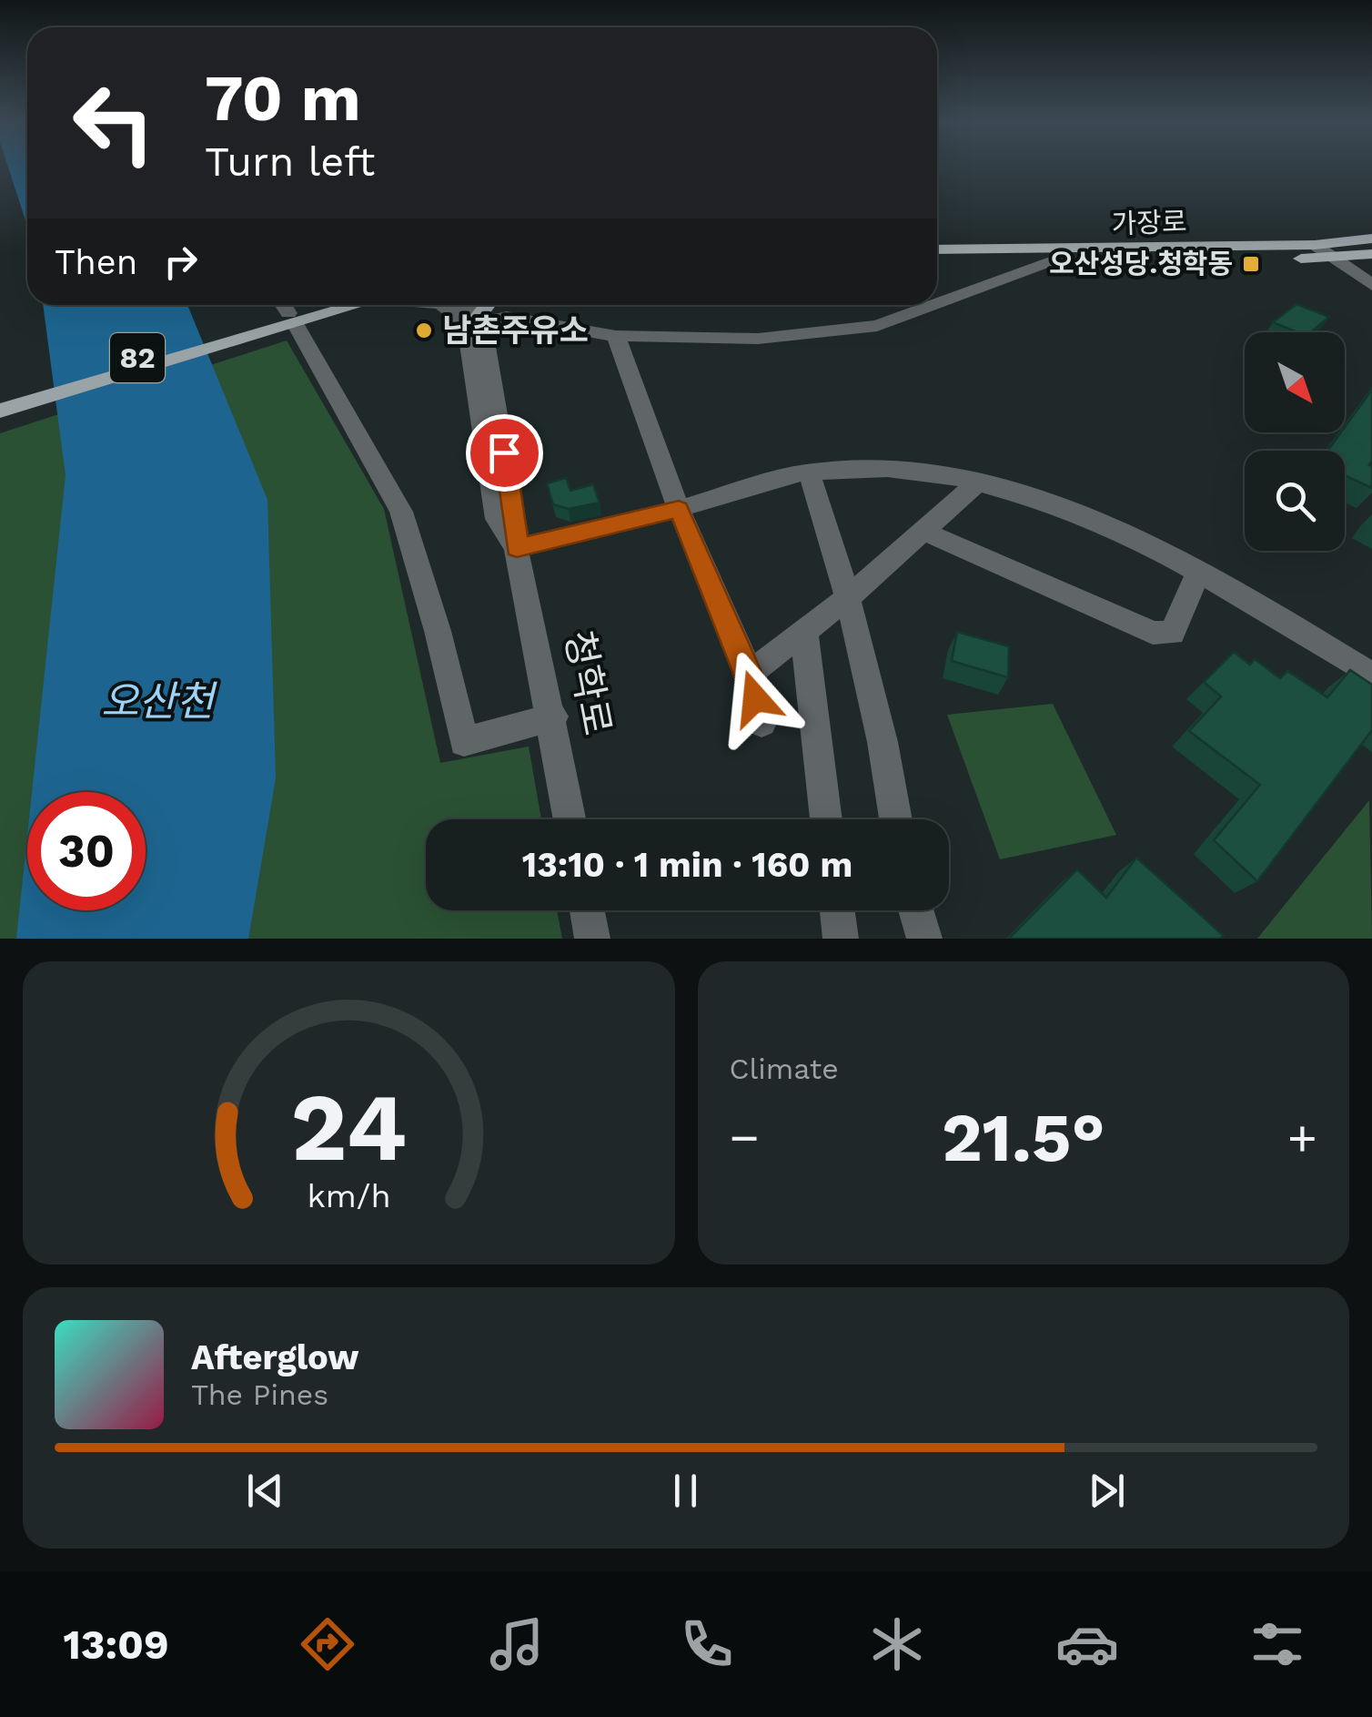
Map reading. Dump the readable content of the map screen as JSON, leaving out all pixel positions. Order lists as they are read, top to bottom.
{
  "streets": {
    "main road": ["가장로", "82"],
    "street": ["청학로"]
  },
  "water": ["오산천"],
  "places": {
    "transit": ["오산성당.청학동"],
    "other": ["남촌주유소"]
  },
  "north": "bottom right",
  "page": {
    "turn": ["70 m", "Turn left"],
    "then": "Then",
    "limit": "30",
    "trip": "13:10 · 1 min · 160 m",
    "tile": "Climate",
    "heat": ["−", "21.5°", "+"],
    "song": ["Afterglow", "The Pines"],
    "tabs": "13:09",
    "gauge": ["24", "km/h"]
  }
}
